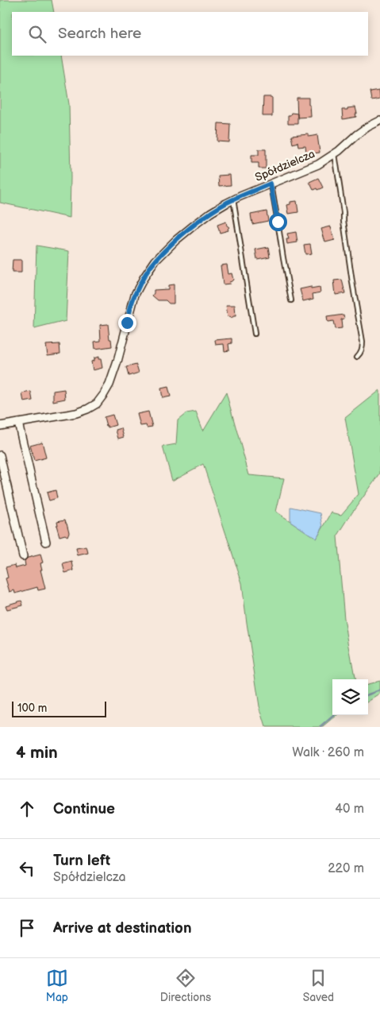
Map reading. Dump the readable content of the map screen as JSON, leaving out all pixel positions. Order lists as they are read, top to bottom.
{
  "streets": {
    "street": ["Spółdzielcza"]
  },
  "scale_bar": "100 m",
  "page": {
    "search": "Search here",
    "scale": "100 m",
    "heading": ["4 min", "Walk · 260 m"],
    "list": [
      ["Continue", "40 m"],
      ["Turn left", "Spółdzielcza", "220 m"],
      "Arrive at destination"
    ],
    "nav": ["Map", "Directions", "Saved"]
  }
}
